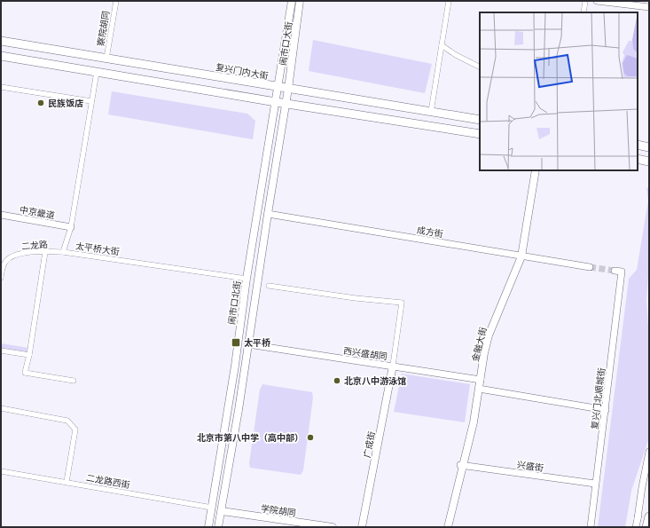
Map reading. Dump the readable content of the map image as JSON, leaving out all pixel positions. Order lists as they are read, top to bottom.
{
  "streets": {
    "highway": ["复兴门内大街"],
    "main road": [
      "闹市口大街",
      "闹市口北街",
      "广成街",
      "学院胡同"
    ],
    "street": [
      "察院胡同",
      "中京畿道",
      "成方街",
      "二龙路",
      "太平桥大街",
      "西兴盛胡同",
      "复兴门北顺城街",
      "兴盛街",
      "二龙路西街"
    ]
  },
  "crossings": [
    ["察院胡同", "复兴门内大街"],
    ["闹市口大街", "复兴门内大街"],
    ["闹市口大街", "闹市口北街"],
    ["中京畿道", "太平桥大街"],
    ["二龙路", "太平桥大街"],
    ["太平桥大街", "闹市口北街"],
    ["闹市口北街", "二龙路西街"],
    ["西兴盛胡同", "广成街"],
    ["复兴门北顺城街", "兴盛街"]
  ],
  "places": {
    "other": ["民族饭店", "北京八中游泳馆", "北京市第八中学（高中部）"],
    "transit": ["太平桥"]
  }
}
